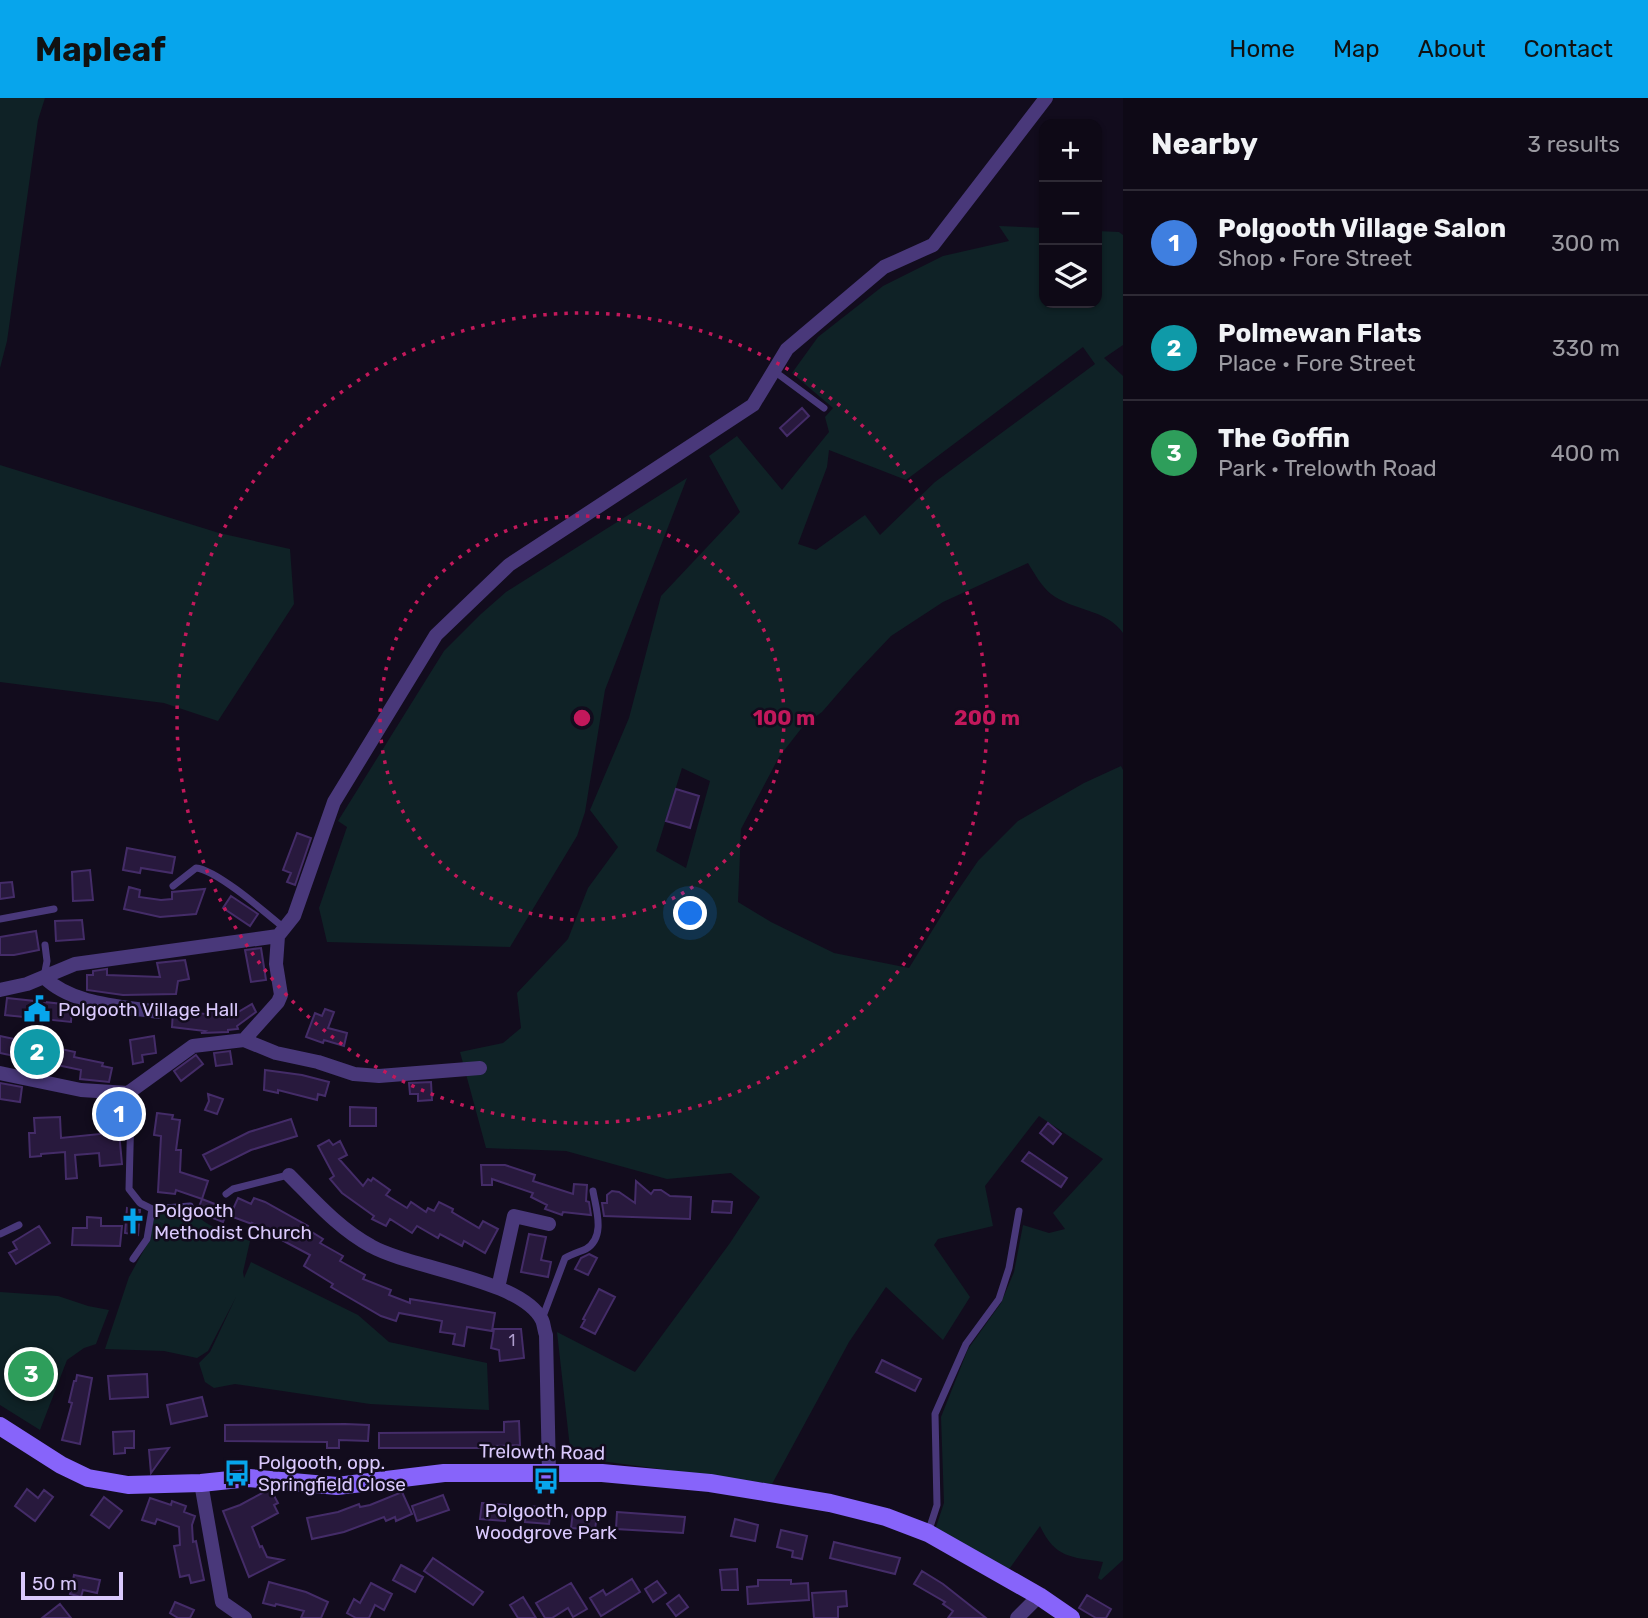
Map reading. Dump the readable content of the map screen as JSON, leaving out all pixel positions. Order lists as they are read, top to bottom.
{
  "streets": {
    "street": ["Trelowth Road"]
  },
  "places": {
    "public building": ["Polgooth Village Hall"],
    "church": ["Polgooth Methodist Church"],
    "bus stop": ["Polgooth, opp. Springfield Close", "Polgooth, opp Woodgrove Park"]
  },
  "house_numbers": ["1"],
  "scale_bar": "50 m",
  "page": {
    "header": "Mapleaf",
    "nav": [
      "Home",
      "Map",
      "About",
      "Contact"
    ],
    "heading": ["Nearby", "3 results"],
    "map_buttons": ["+", "−"],
    "list": [
      {
        "mark": "1",
        "name": "Polgooth Village Salon",
        "note": "Shop · Fore Street",
        "value": "300 m"
      },
      {
        "mark": "2",
        "name": "Polmewan Flats",
        "note": "Place · Fore Street",
        "value": "330 m"
      },
      {
        "mark": "3",
        "name": "The Goffin",
        "note": "Park · Trelowth Road",
        "value": "400 m"
      }
    ],
    "pins": ["2", "1", "3"],
    "scale": "50 m"
  },
  "rings": ["100 m", "200 m"]
}
